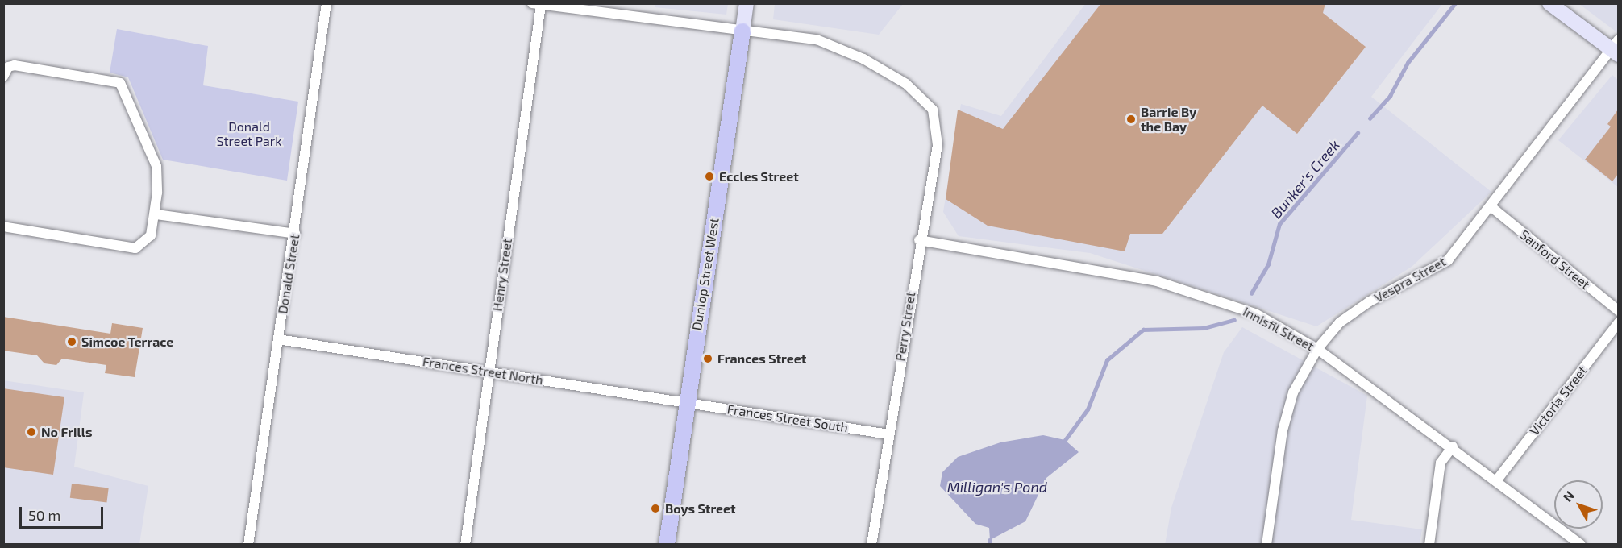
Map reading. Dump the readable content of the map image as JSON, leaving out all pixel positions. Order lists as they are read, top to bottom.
{
  "streets": {
    "main road": ["Dunlop Street West"],
    "street": [
      "Sanford Street",
      "Donald Street",
      "Henry Street",
      "Vespra Street",
      "Perry Street",
      "Innisfil Street",
      "Frances Street North",
      "Victoria Street",
      "Frances Street South"
    ]
  },
  "crossings": [
    ["Sanford Street", "Vespra Street"],
    ["Donald Street", "Frances Street North"],
    ["Dunlop Street West", "Perry Street"],
    ["Dunlop Street West", "Frances Street North"],
    ["Dunlop Street West", "Frances Street South"],
    ["Henry Street", "Frances Street North"],
    ["Vespra Street", "Innisfil Street"],
    ["Perry Street", "Innisfil Street"],
    ["Perry Street", "Frances Street South"],
    ["Innisfil Street", "Victoria Street"],
    ["Frances Street North", "Frances Street South"]
  ],
  "water": ["Bunker's Creek", "Milligan's Pond"],
  "parks": ["Donald Street Park"],
  "places": [
    "Barrie By the Bay",
    "Eccles Street",
    "Simcoe Terrace",
    "Frances Street",
    "No Frills",
    "Boys Street"
  ],
  "scale_bar": "50 m",
  "north": "top left"
}
